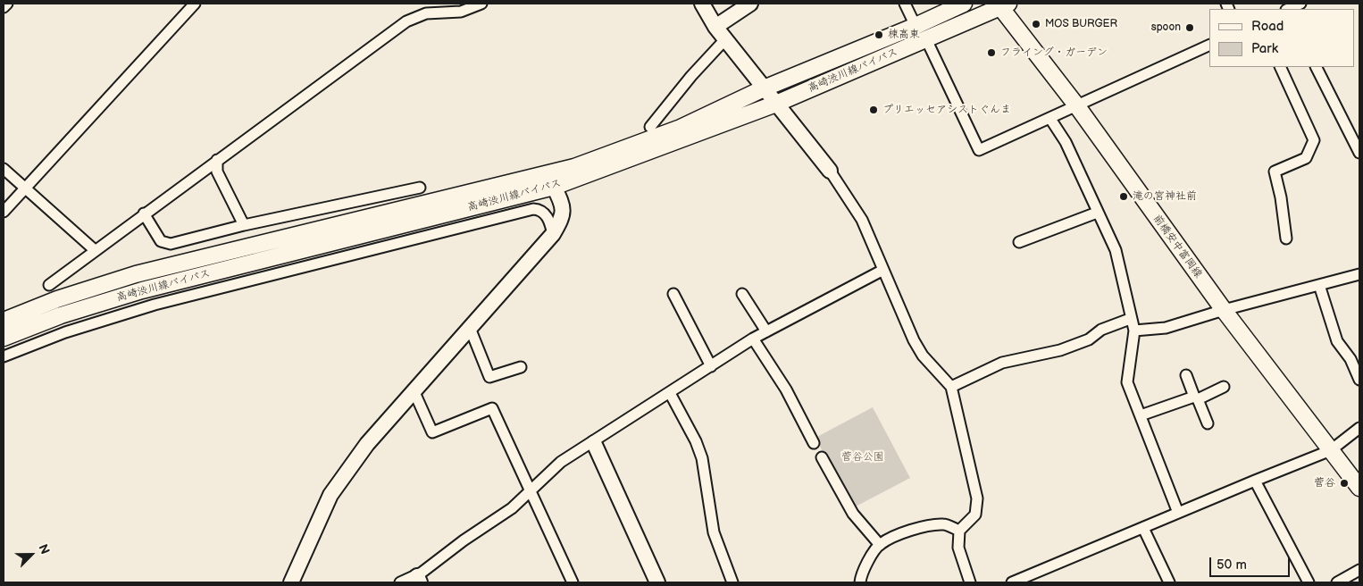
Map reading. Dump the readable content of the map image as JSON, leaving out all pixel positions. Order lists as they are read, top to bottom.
{
  "streets": {
    "main road": ["高崎渋川線バイパス", "前橋安中富岡線"]
  },
  "crossings": [
    ["高崎渋川線バイパス", "前橋安中富岡線"]
  ],
  "parks": ["菅谷公園"],
  "places": [
    "MOS BURGER",
    "spoon",
    "棟高東",
    "フライング・ガーデン",
    "プリエッセアシストぐんま",
    "滝の宮神社前",
    "菅谷"
  ],
  "legend": ["Road", "Park"],
  "scale_bar": "50 m",
  "north": "top right"
}
